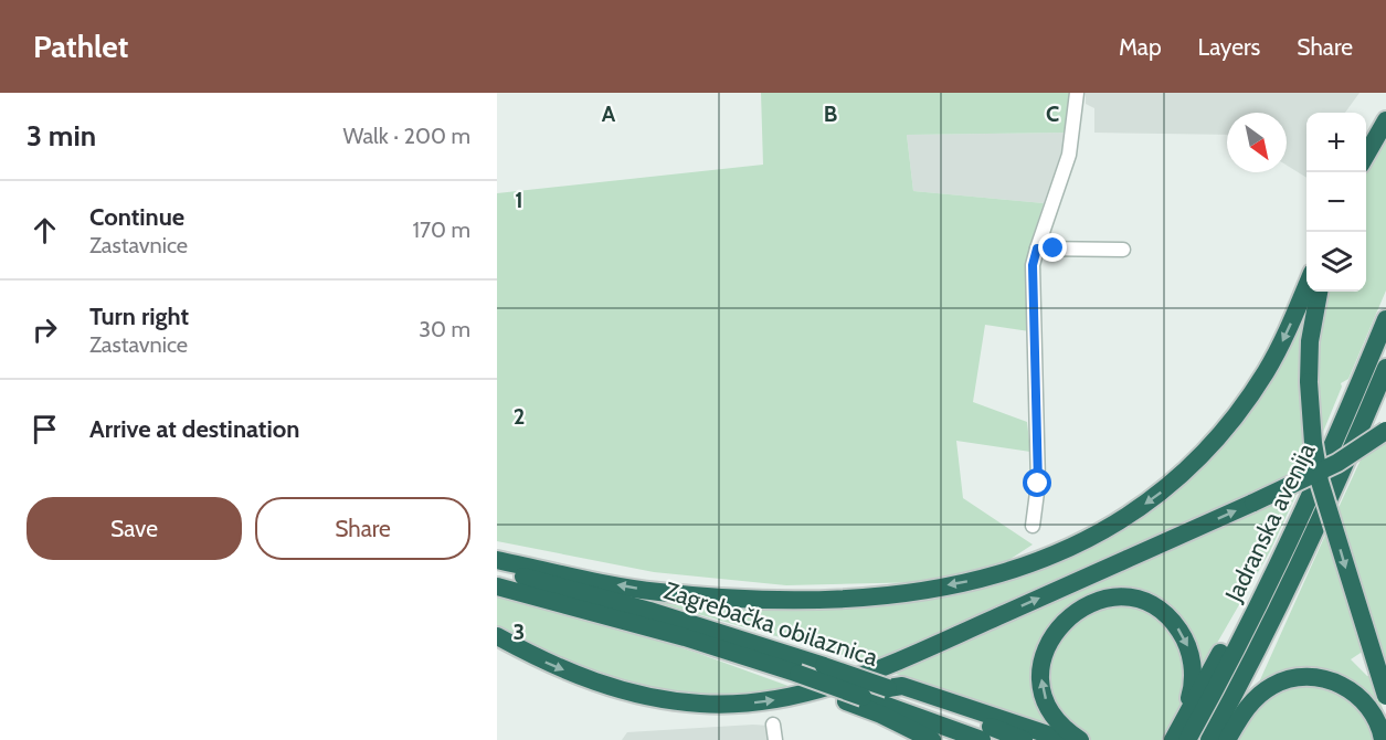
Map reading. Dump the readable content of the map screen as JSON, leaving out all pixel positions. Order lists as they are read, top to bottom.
{
  "streets": {
    "highway": ["Jadranska avenija", "Zagrebačka obilaznica"]
  },
  "north": "bottom right",
  "page": {
    "header": "Pathlet",
    "nav": ["Map", "Layers", "Share"],
    "heading": ["3 min", "Walk · 200 m"],
    "map_buttons": ["+", "−"],
    "list": [
      ["Continue", "Zastavnice", "170 m"],
      ["Turn right", "Zastavnice", "30 m"],
      "Arrive at destination"
    ],
    "buttons": ["Save", "Share"]
  },
  "grid": {
    "columns": ["A", "B", "C"],
    "rows": ["1", "2", "3"]
  }
}
